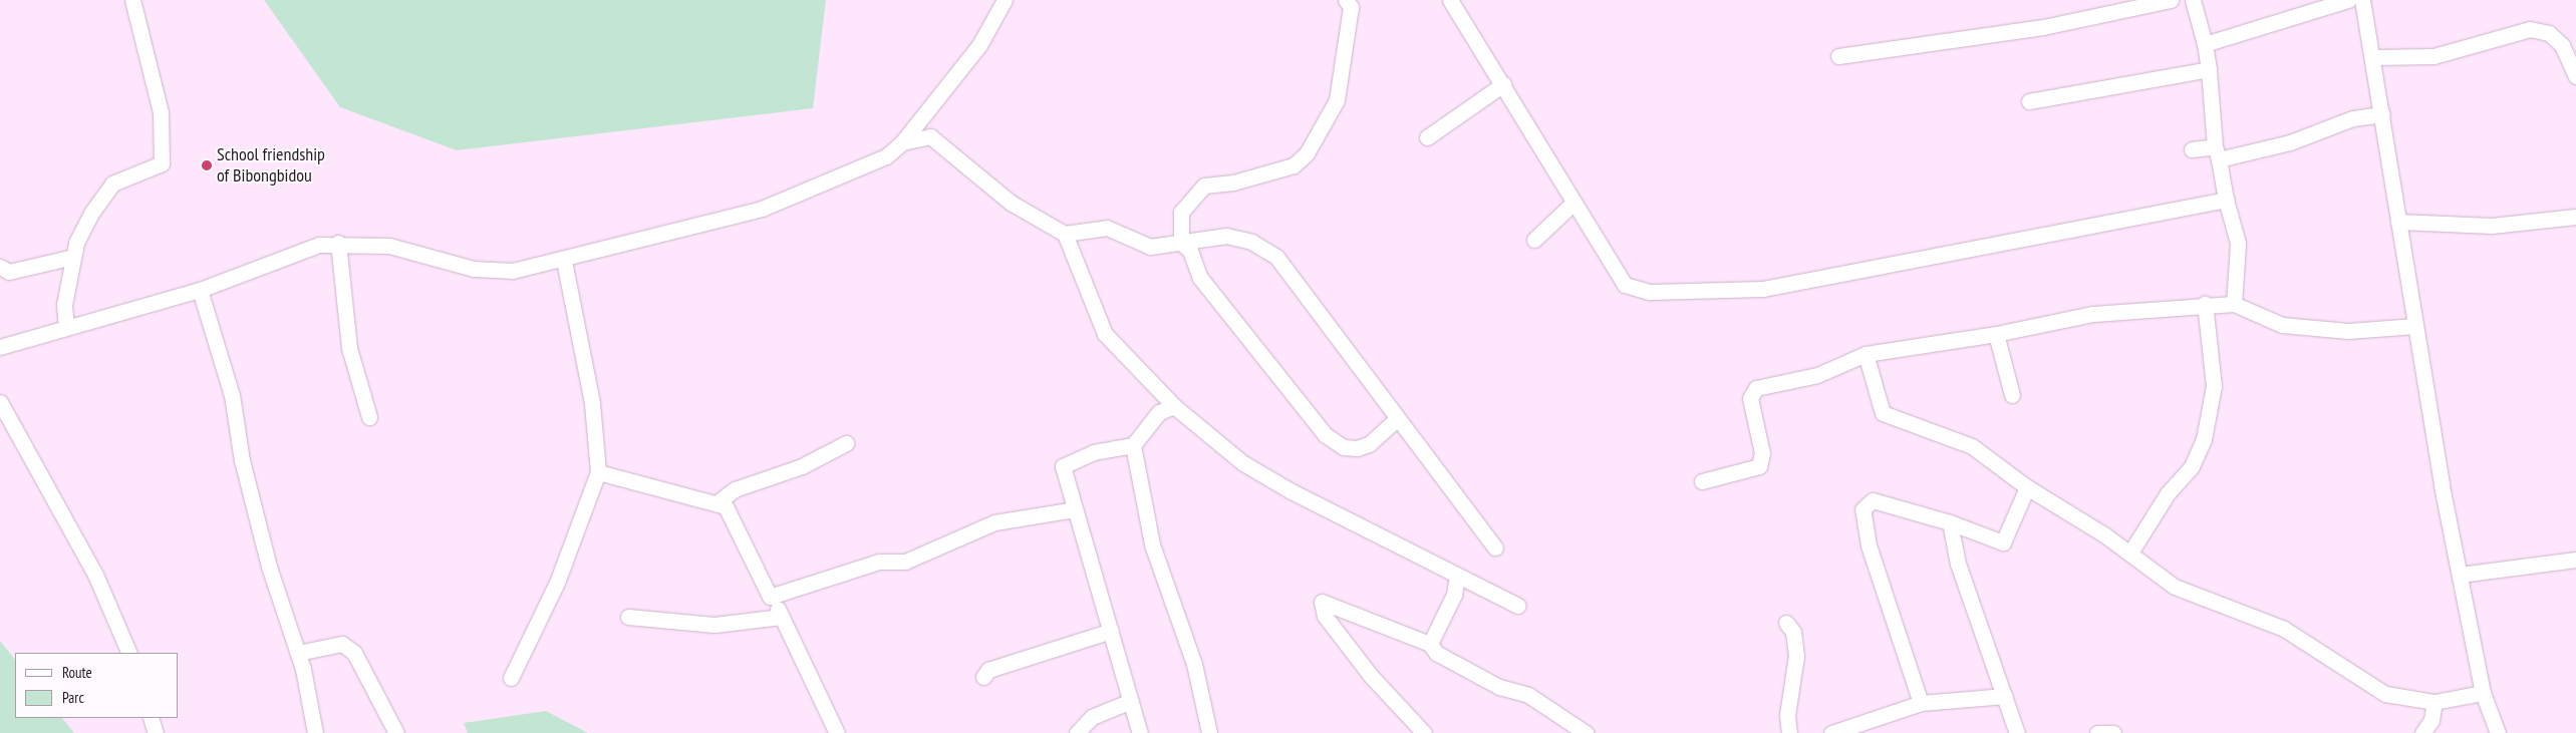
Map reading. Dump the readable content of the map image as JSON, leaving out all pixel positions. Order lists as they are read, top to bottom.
{
  "places": ["School friendship of Bibongbidou"],
  "legend": ["Route", "Parc"]
}
